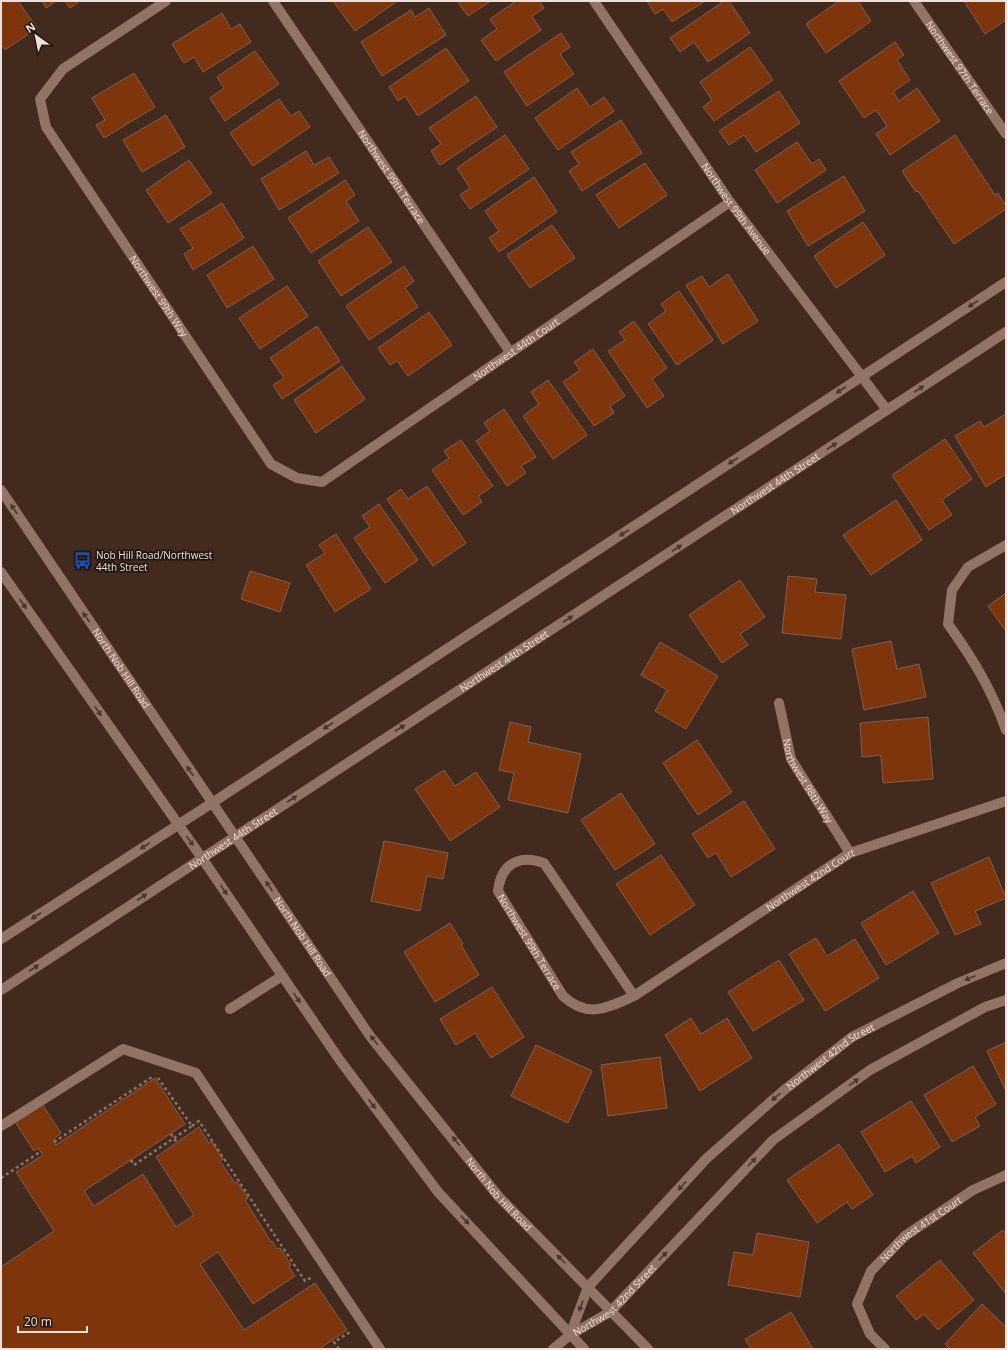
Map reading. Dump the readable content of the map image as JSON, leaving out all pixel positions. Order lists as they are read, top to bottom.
{
  "streets": {
    "street": [
      "Northwest 97th Terrace",
      "Northwest 99th Terrace",
      "Northwest 99th Avenue",
      "Northwest 99th Way",
      "Northwest 44th Court",
      "Northwest 44th Street",
      "North Nob Hill Road",
      "Northwest 98th Way",
      "Northwest 42nd Court",
      "Northwest 42nd Street",
      "Northwest 41st Court"
    ]
  },
  "crossings": [
    ["Northwest 99th Terrace", "Northwest 44th Court"],
    ["Northwest 99th Terrace", "Northwest 42nd Court"],
    ["Northwest 99th Avenue", "Northwest 44th Court"],
    ["Northwest 99th Avenue", "Northwest 44th Street"],
    ["Northwest 99th Way", "Northwest 44th Court"],
    ["Northwest 44th Street", "North Nob Hill Road"],
    ["North Nob Hill Road", "Northwest 42nd Street"],
    ["Northwest 98th Way", "Northwest 42nd Court"]
  ],
  "places": {
    "bus stop": ["Nob Hill Road/Northwest 44th Street"]
  },
  "scale_bar": "20 m",
  "north": "top left"
}
